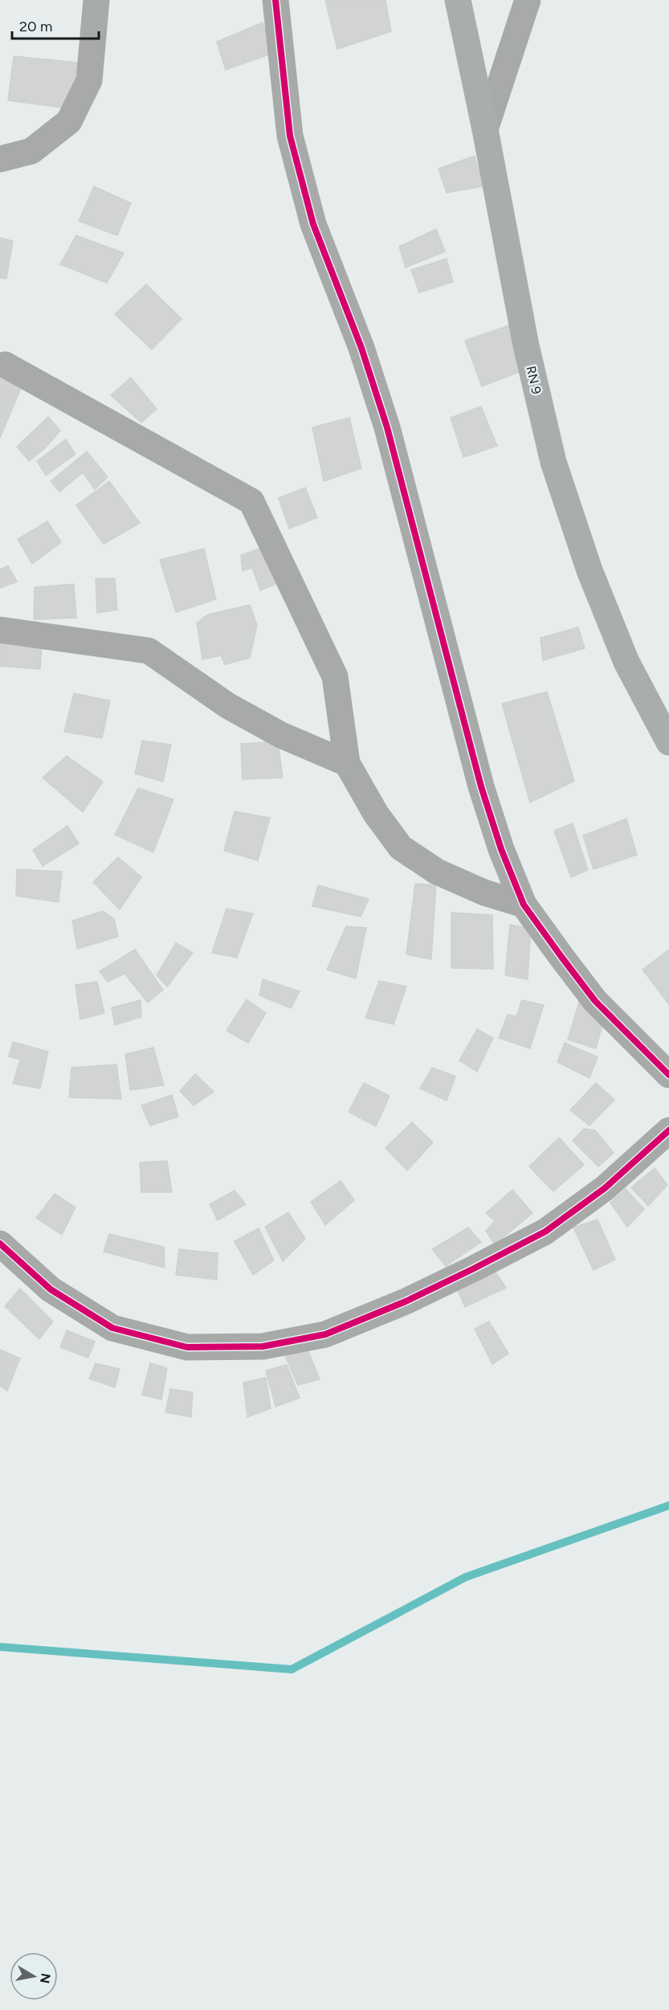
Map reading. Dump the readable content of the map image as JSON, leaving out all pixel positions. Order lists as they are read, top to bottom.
{
  "streets": {
    "main road": ["RN 9"]
  },
  "scale_bar": "20 m",
  "north": "right"
}
